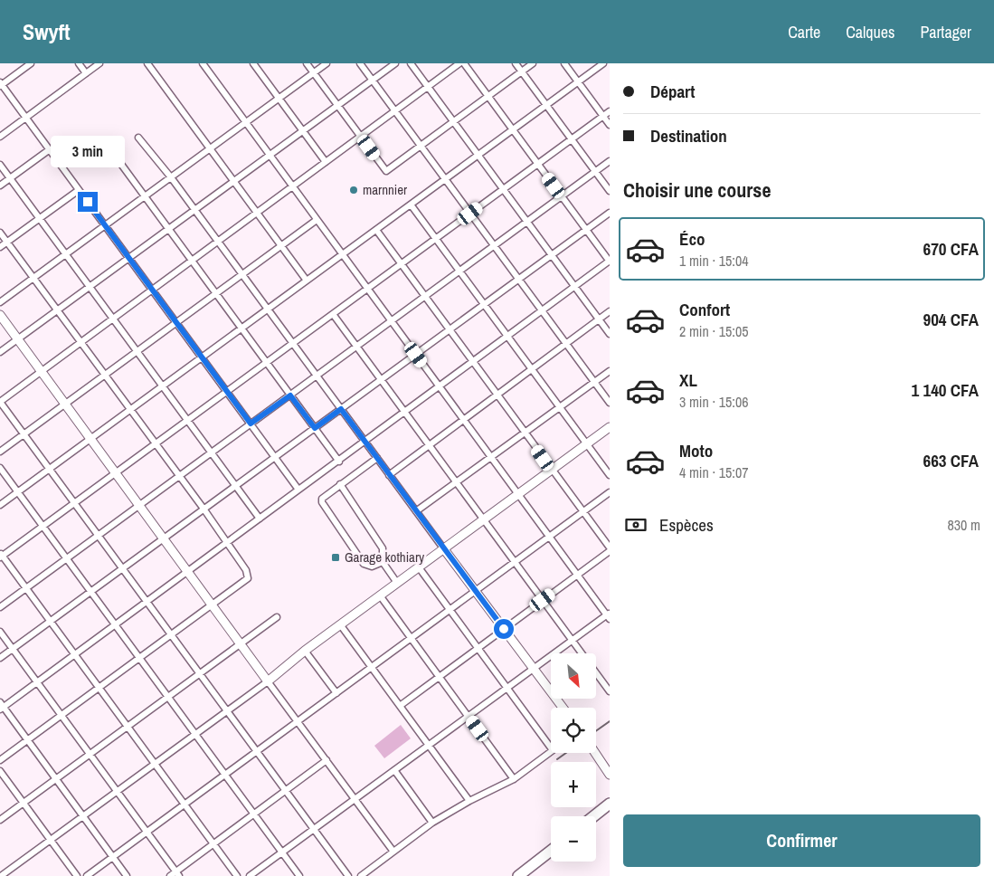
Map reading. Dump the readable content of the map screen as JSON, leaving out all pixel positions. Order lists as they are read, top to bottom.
{
  "places": {
    "other": ["marnnier"],
    "transit": ["Garage kothiary"]
  },
  "north": "bottom right",
  "page": {
    "header": "Swyft",
    "nav": ["Carte", "Calques", "Partager"],
    "banner": ["Départ", "Destination"],
    "bubble": "3 min",
    "heading": "Choisir une course",
    "list": [
      {
        "name": "Éco",
        "note": "1 min · 15:04",
        "value": "670 CFA"
      },
      {
        "name": "Confort",
        "note": "2 min · 15:05",
        "value": "904 CFA"
      },
      {
        "name": "XL",
        "note": "3 min · 15:06",
        "value": "1 140 CFA"
      },
      {
        "name": "Moto",
        "note": "4 min · 15:07",
        "value": "663 CFA"
      }
    ],
    "pay": ["Espèces", "830 m"],
    "map_buttons": ["+", "−"],
    "buttons": "Confirmer"
  }
}
